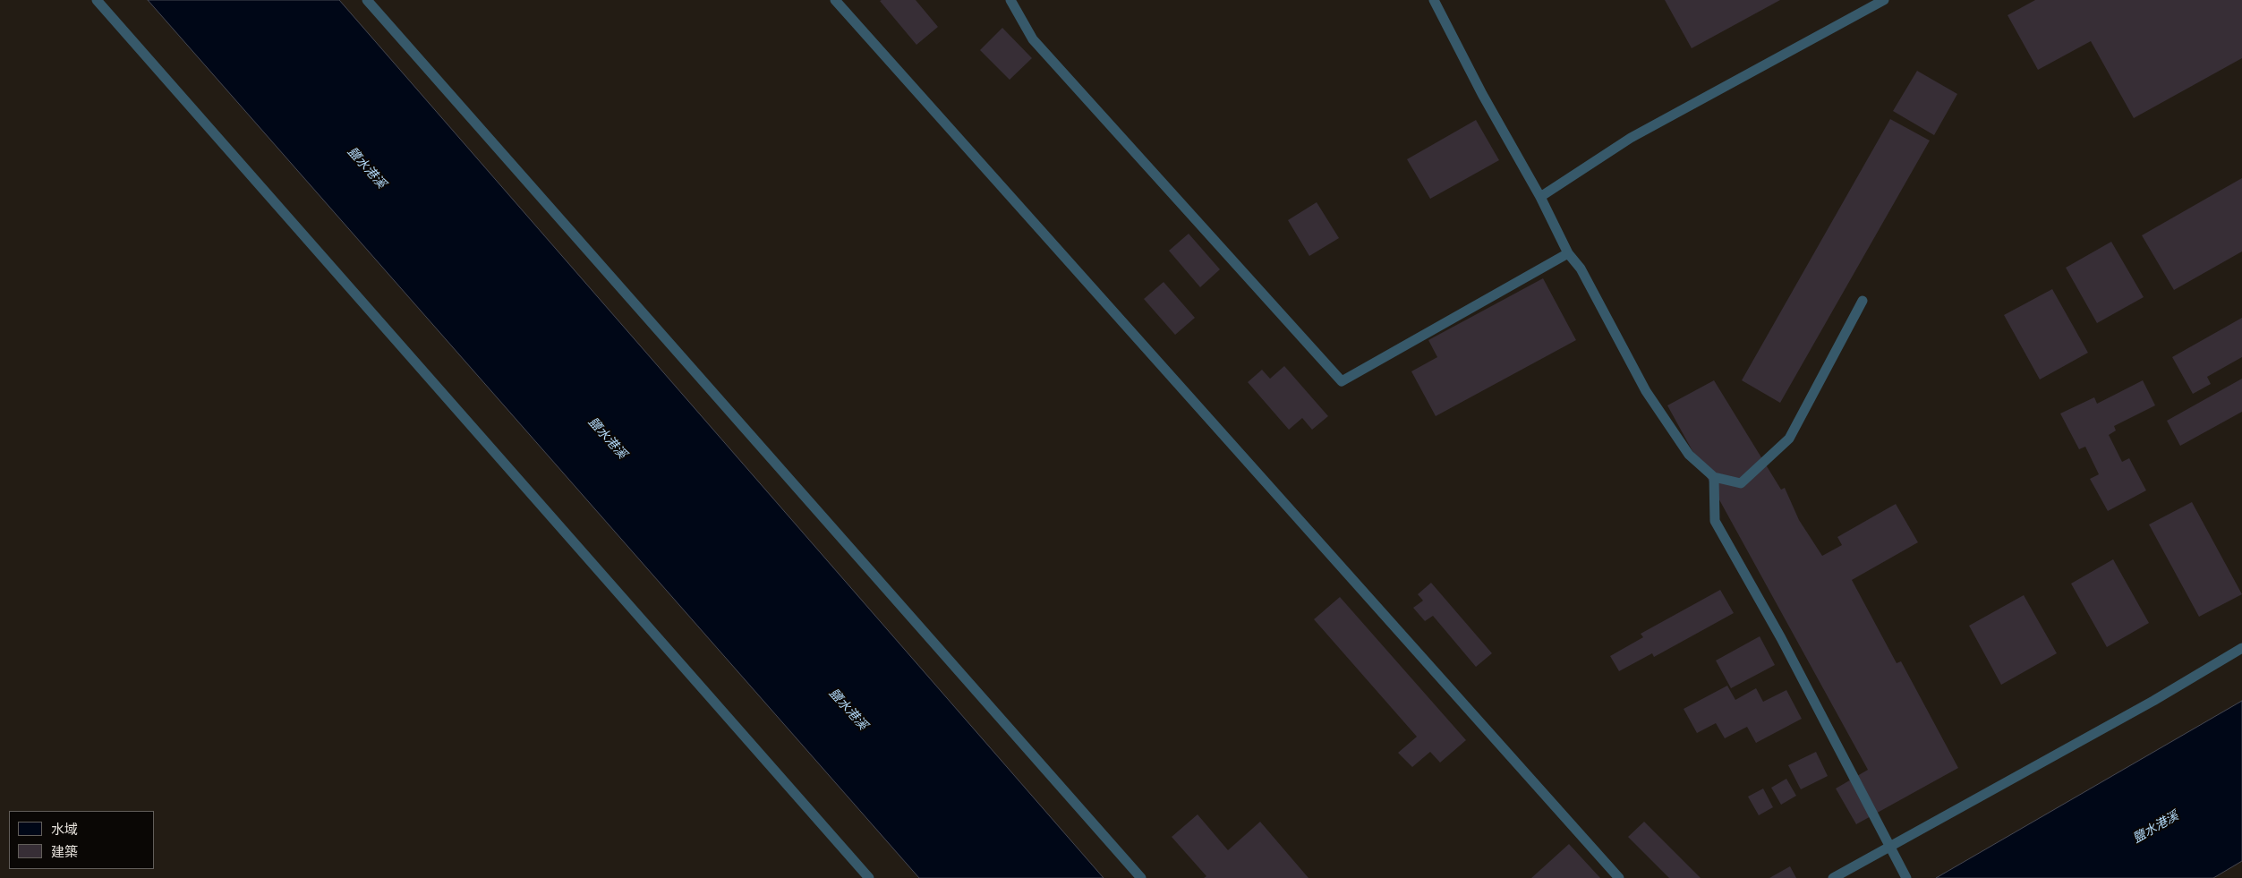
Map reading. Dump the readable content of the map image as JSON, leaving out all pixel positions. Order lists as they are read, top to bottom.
{
  "water": ["鹽水港溪"],
  "legend": ["水域", "建築"]
}
